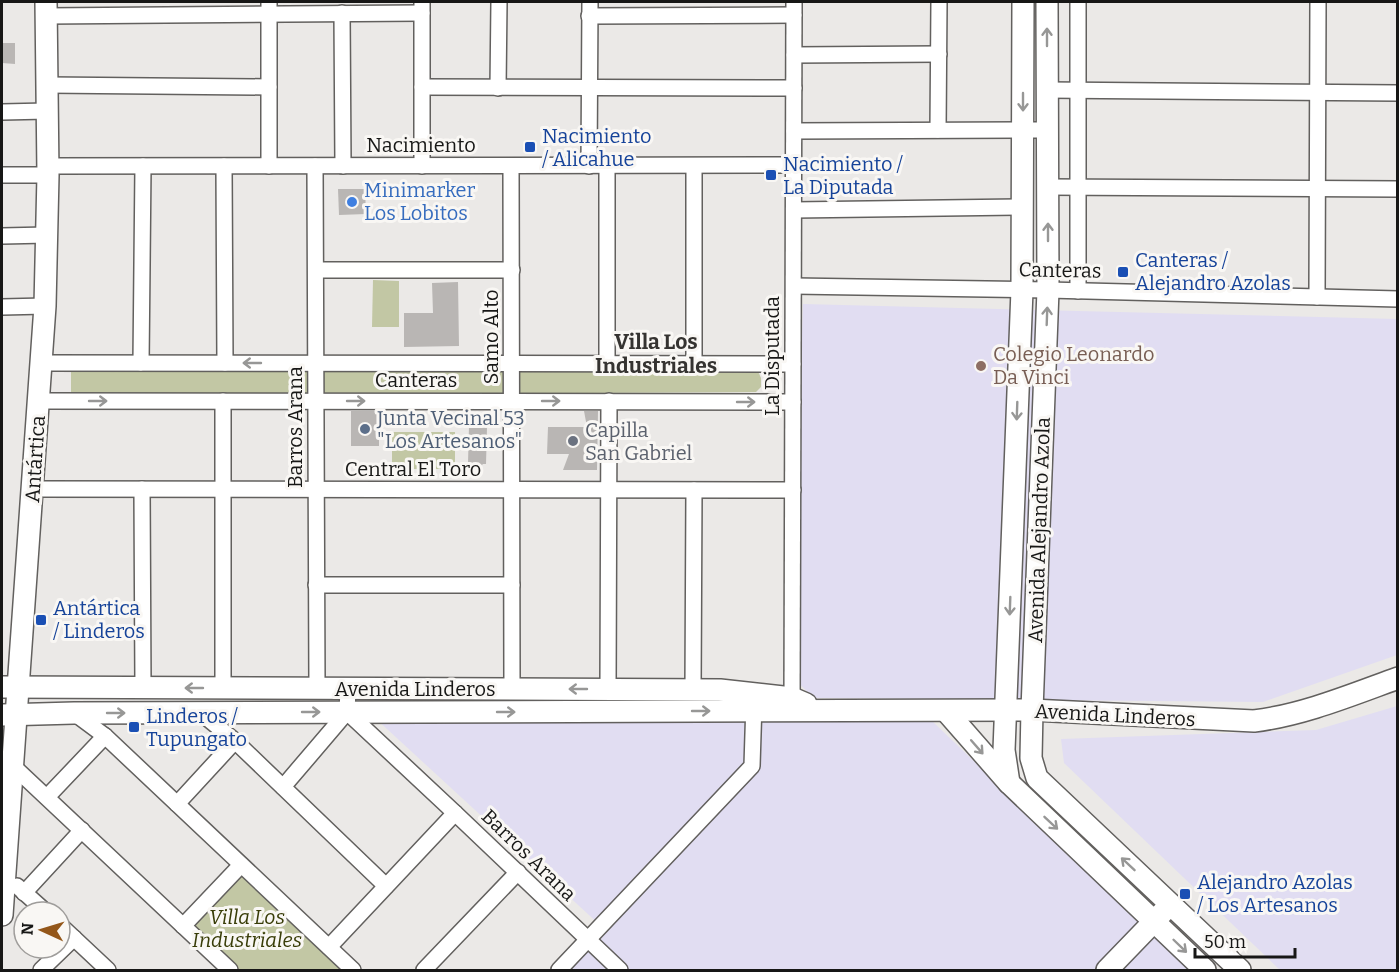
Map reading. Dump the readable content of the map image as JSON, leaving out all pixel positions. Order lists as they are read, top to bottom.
{
  "streets": {
    "street": [
      "Nacimiento",
      "Canteras",
      "Samo Alto",
      "La Disputada",
      "Barros Arana",
      "Antártica",
      "Central El Toro",
      "Avenida Alejandro Azola",
      "Avenida Linderos"
    ]
  },
  "crossings": [
    ["Nacimiento", "Samo Alto"],
    ["Nacimiento", "La Disputada"],
    ["Nacimiento", "Barros Arana"],
    ["Nacimiento", "Antártica"],
    ["Canteras", "Samo Alto"],
    ["Canteras", "La Disputada"],
    ["Canteras", "Barros Arana"],
    ["Canteras", "Antártica"],
    ["Canteras", "Avenida Alejandro Azola"],
    ["Samo Alto", "Central El Toro"],
    ["Samo Alto", "Avenida Linderos"],
    ["La Disputada", "Central El Toro"],
    ["La Disputada", "Avenida Linderos"],
    ["Barros Arana", "Central El Toro"],
    ["Barros Arana", "Avenida Linderos"],
    ["Antártica", "Central El Toro"],
    ["Antártica", "Avenida Linderos"],
    ["Avenida Alejandro Azola", "Avenida Linderos"]
  ],
  "districts": ["Villa Los Industriales"],
  "parks": ["Villa Los Industriales"],
  "places": {
    "transit": [
      "Nacimiento / Alicahue",
      "Nacimiento / La Diputada",
      "Canteras / Alejandro Azolas",
      "Antártica / Linderos",
      "Linderos / Tupungato",
      "Alejandro Azolas / Los Artesanos"
    ],
    "other": [
      "Minimarker Los Lobitos",
      "Colegio Leonardo Da Vinci",
      "Junta Vecinal 53 \"Los Artesanos\"",
      "Capilla San Gabriel"
    ]
  },
  "scale_bar": "50 m",
  "north": "left"
}
